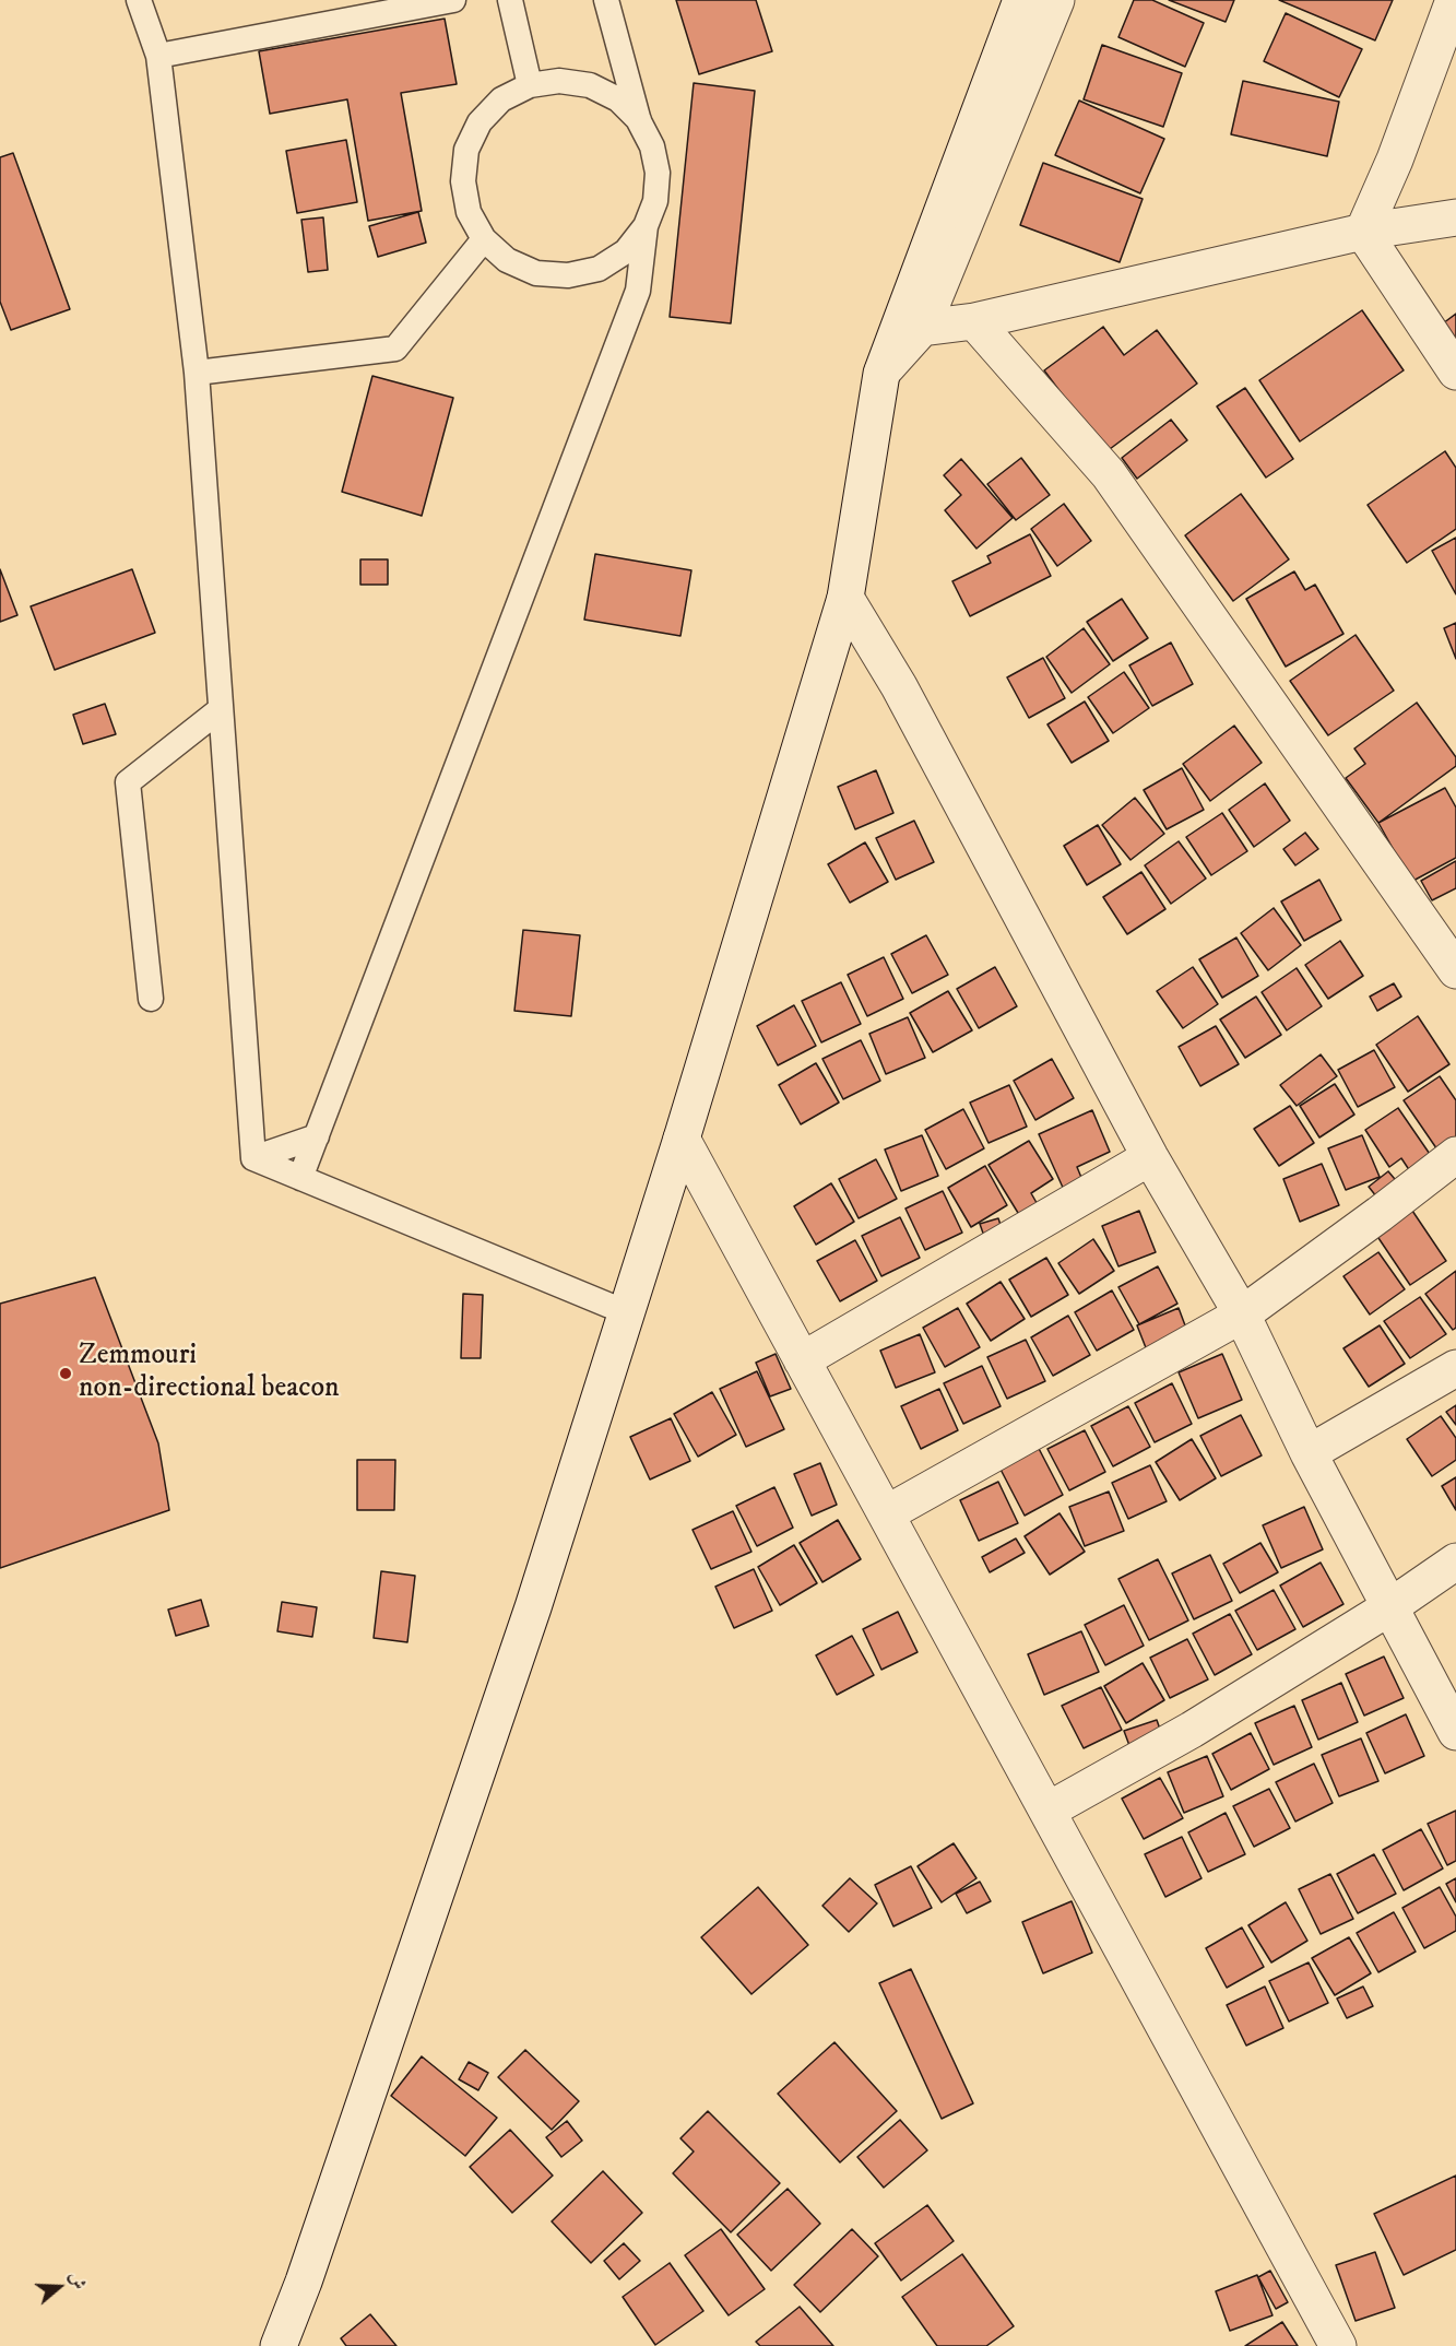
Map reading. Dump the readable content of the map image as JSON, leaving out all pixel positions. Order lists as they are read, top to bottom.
{
  "places": ["Zemmouri non-directional beacon"],
  "north": "right"
}
